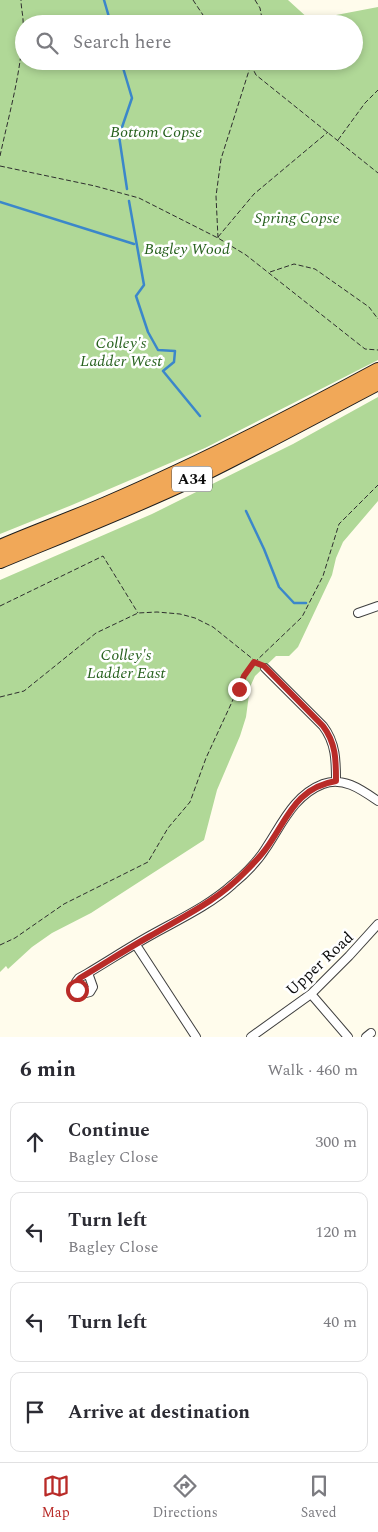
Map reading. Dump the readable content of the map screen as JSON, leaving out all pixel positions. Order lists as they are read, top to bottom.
{
  "streets": {
    "highway": ["A34"],
    "street": ["Upper Road"]
  },
  "parks": [
    "Bottom Copse",
    "Spring Copse",
    "Bagley Wood",
    "Colley's Ladder West",
    "Colley's Ladder East"
  ],
  "page": {
    "search": "Search here",
    "heading": ["6 min", "Walk · 460 m"],
    "list": [
      ["Continue", "Bagley Close", "300 m"],
      ["Turn left", "Bagley Close", "120 m"],
      ["Turn left", "40 m"],
      "Arrive at destination"
    ],
    "nav": ["Map", "Directions", "Saved"]
  }
}
